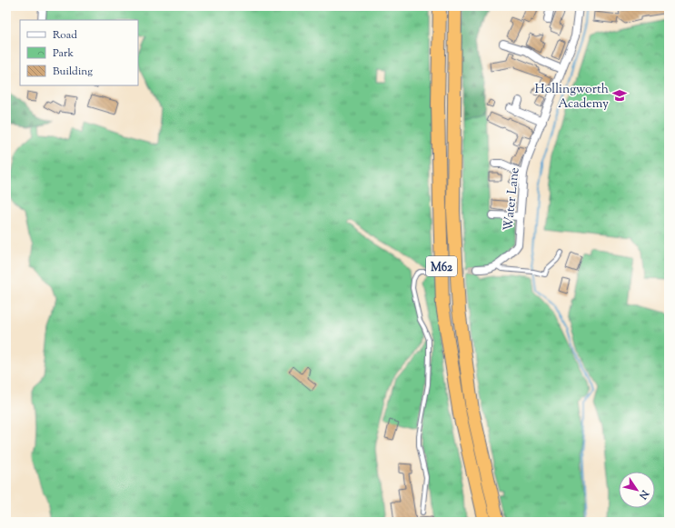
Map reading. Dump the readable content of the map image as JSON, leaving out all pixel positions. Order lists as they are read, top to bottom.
{
  "streets": {
    "highway": ["M62"],
    "street": ["Water Lane"]
  },
  "places": {
    "school or university": ["Hollingworth Academy"]
  },
  "legend": ["Road", "Park", "Building"],
  "north": "bottom right"
}
